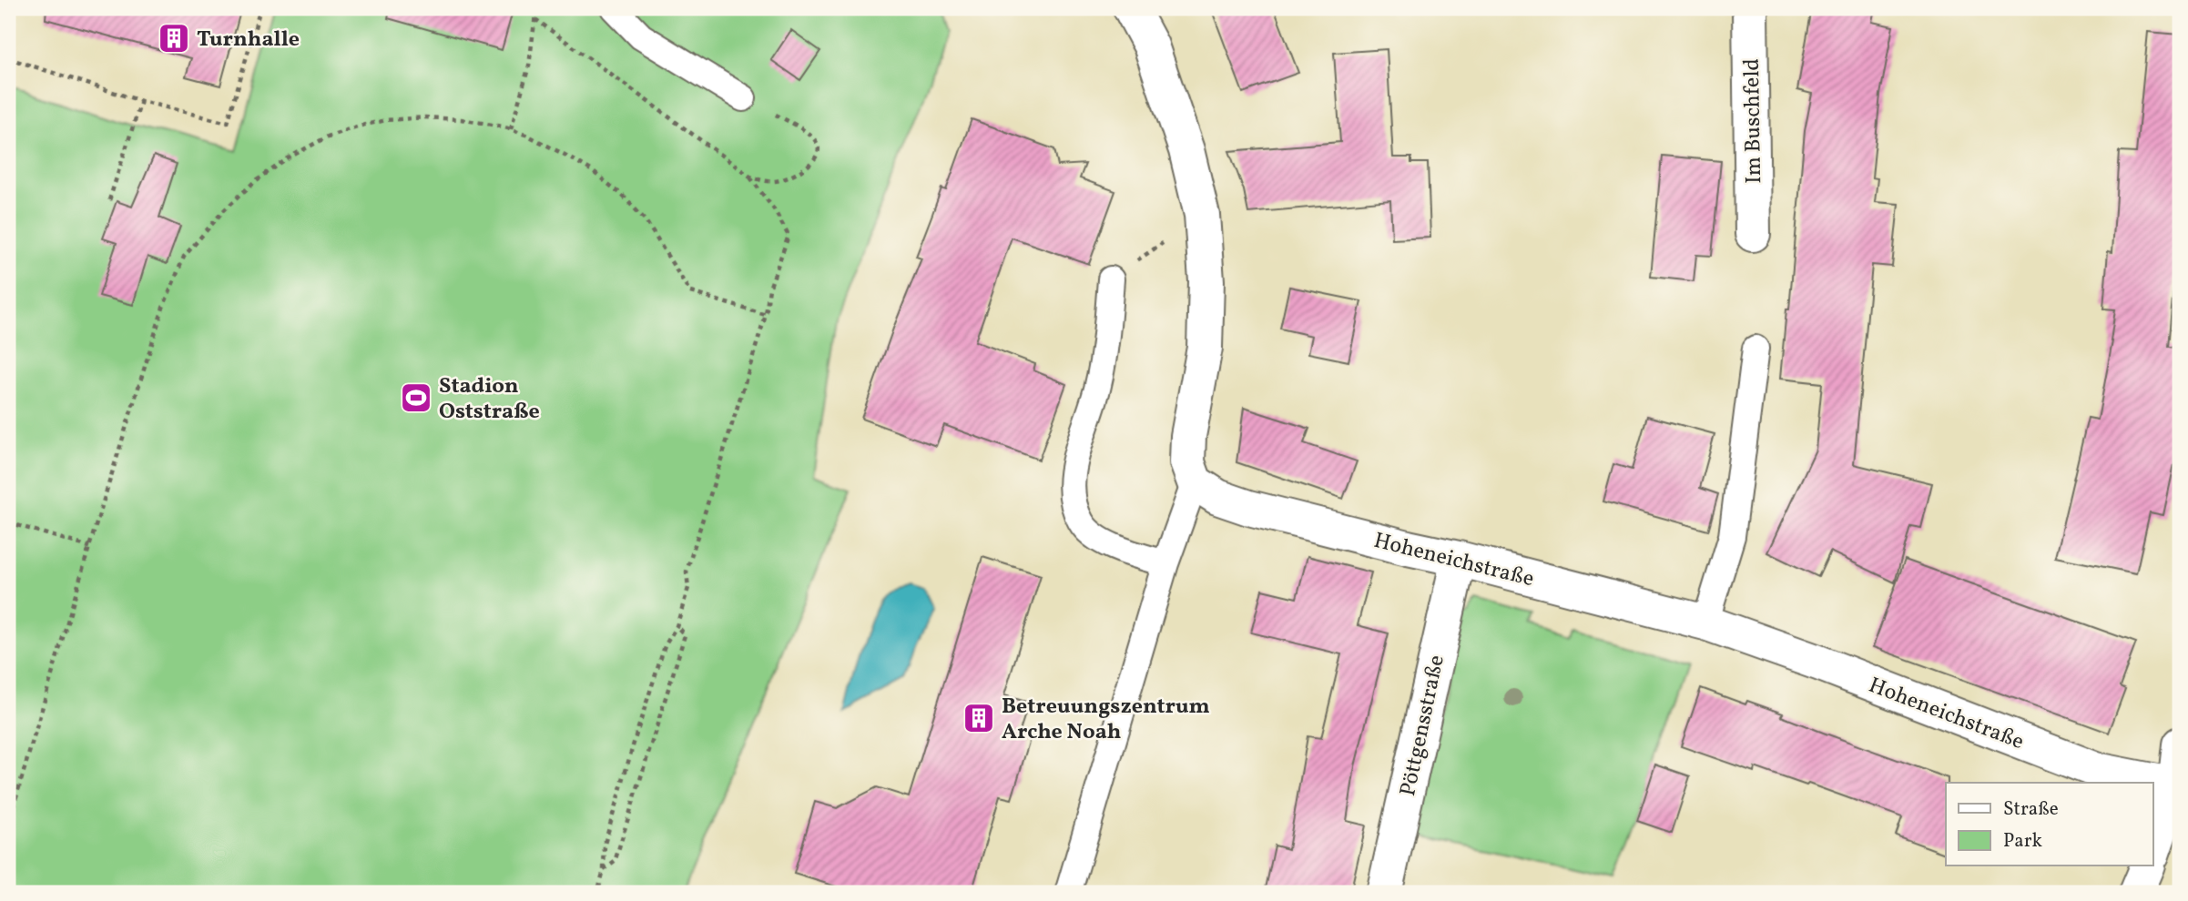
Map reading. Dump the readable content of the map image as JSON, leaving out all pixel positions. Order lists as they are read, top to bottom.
{
  "streets": {
    "street": ["Im Buschfeld", "Hoheneichstraße", "Pöttgensstraße"]
  },
  "crossings": [
    ["Hoheneichstraße", "Pöttgensstraße"]
  ],
  "places": {
    "building": ["Turnhalle", "Betreuungszentrum Arche Noah"],
    "sports": ["Stadion Oststraße"]
  },
  "legend": ["Straße", "Park"]
}
